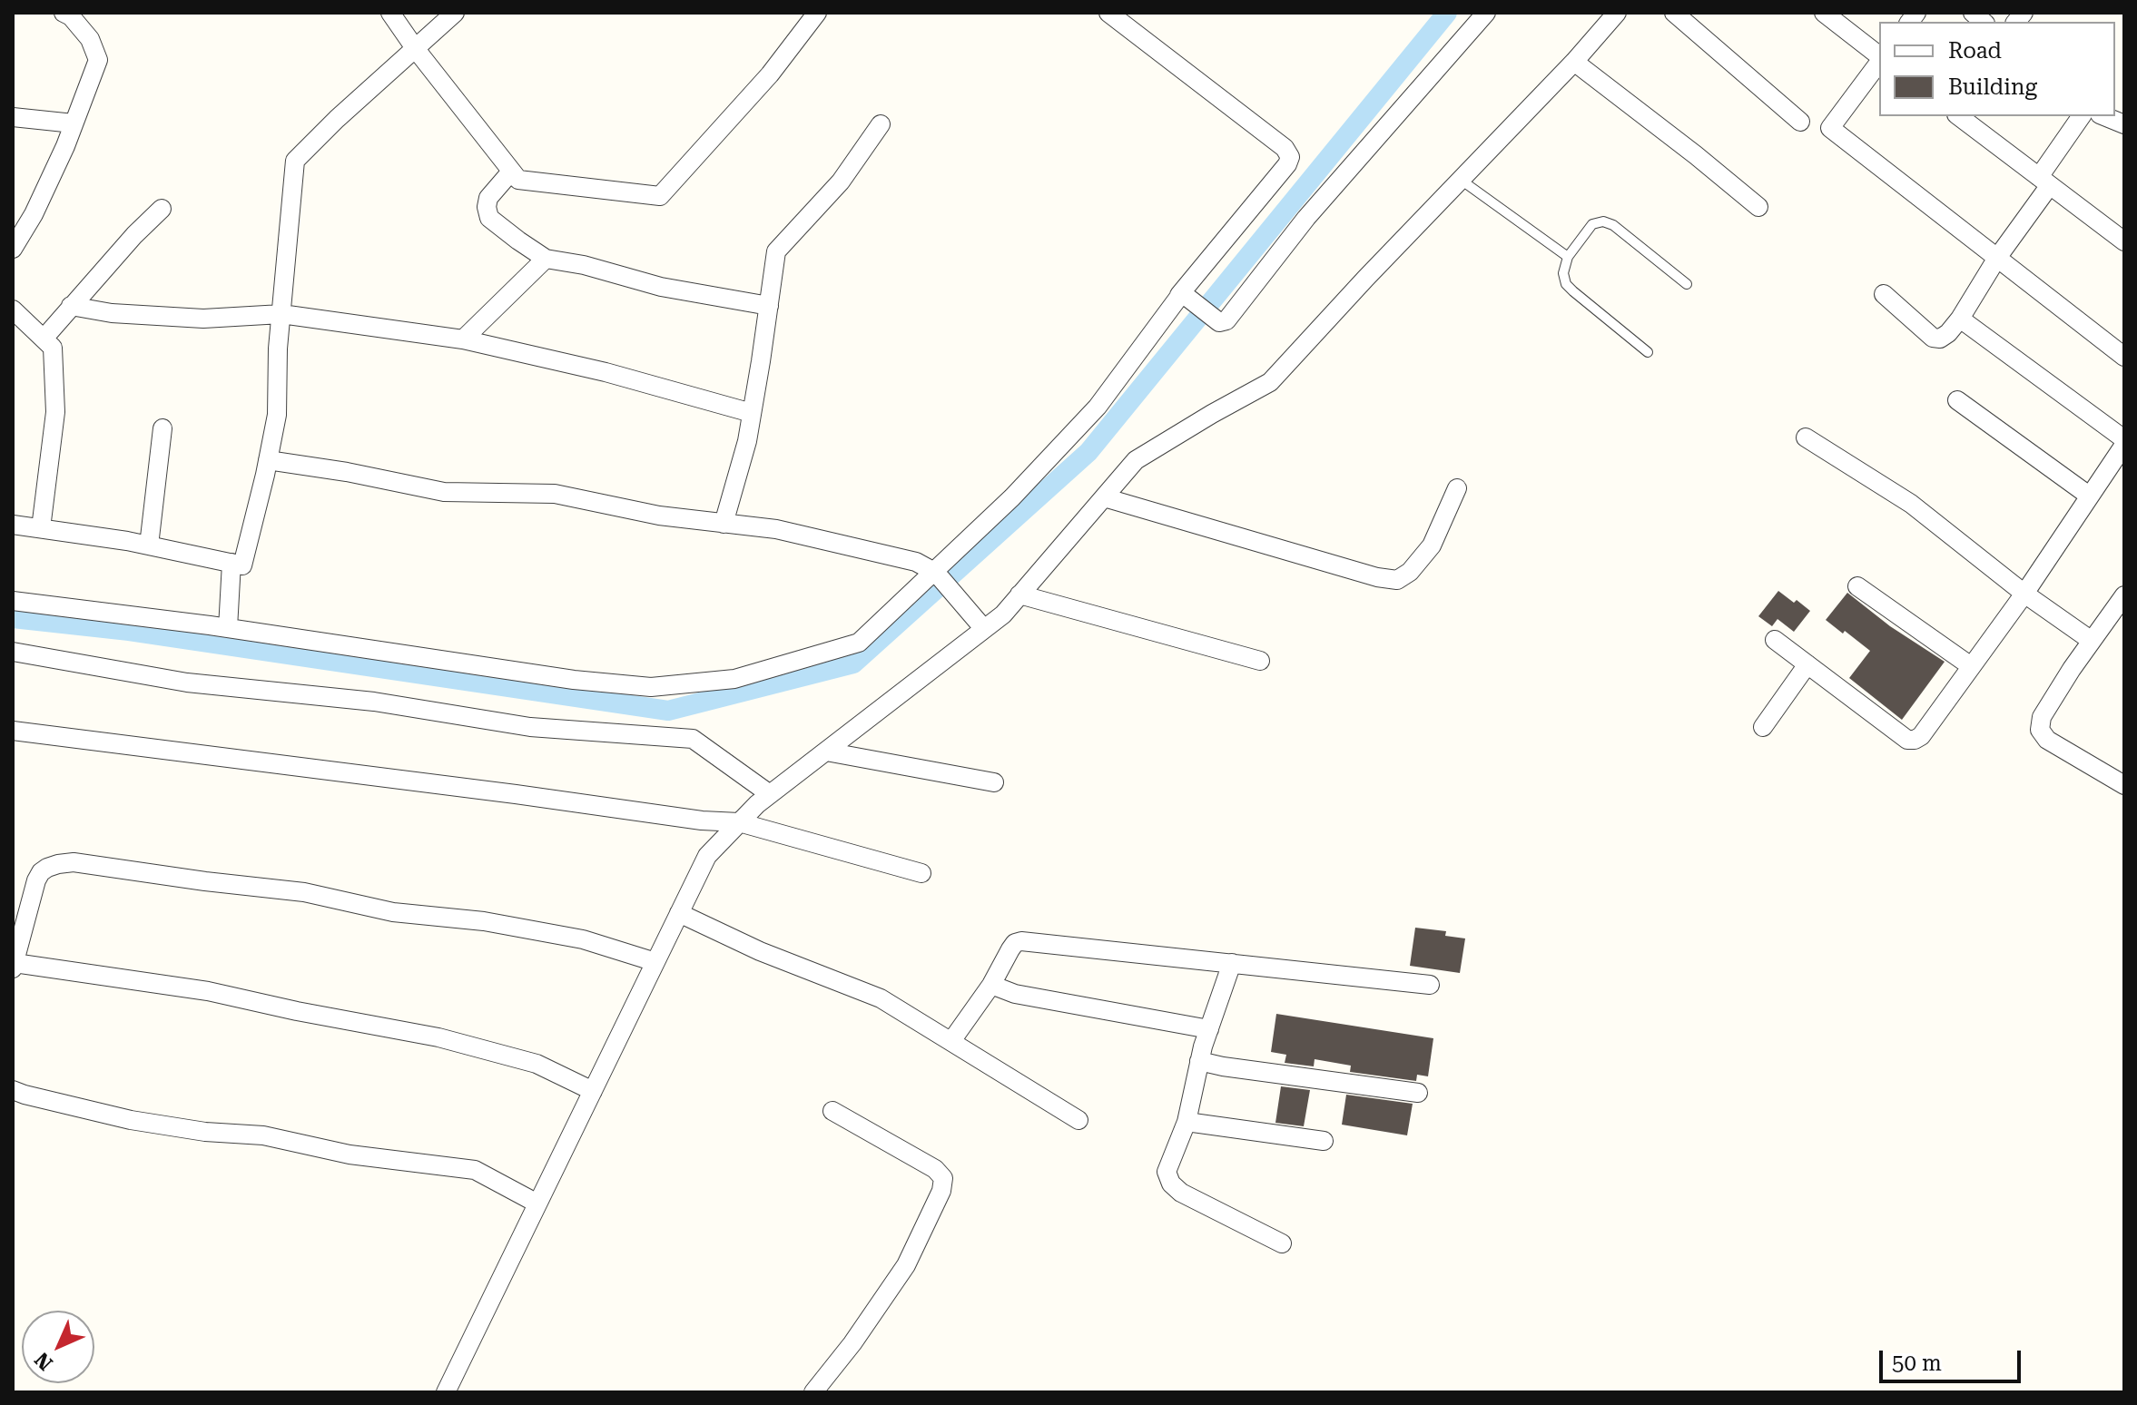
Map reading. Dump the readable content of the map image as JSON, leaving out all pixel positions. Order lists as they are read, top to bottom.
{
  "legend": ["Road", "Building"],
  "scale_bar": "50 m",
  "north": "bottom left"
}
